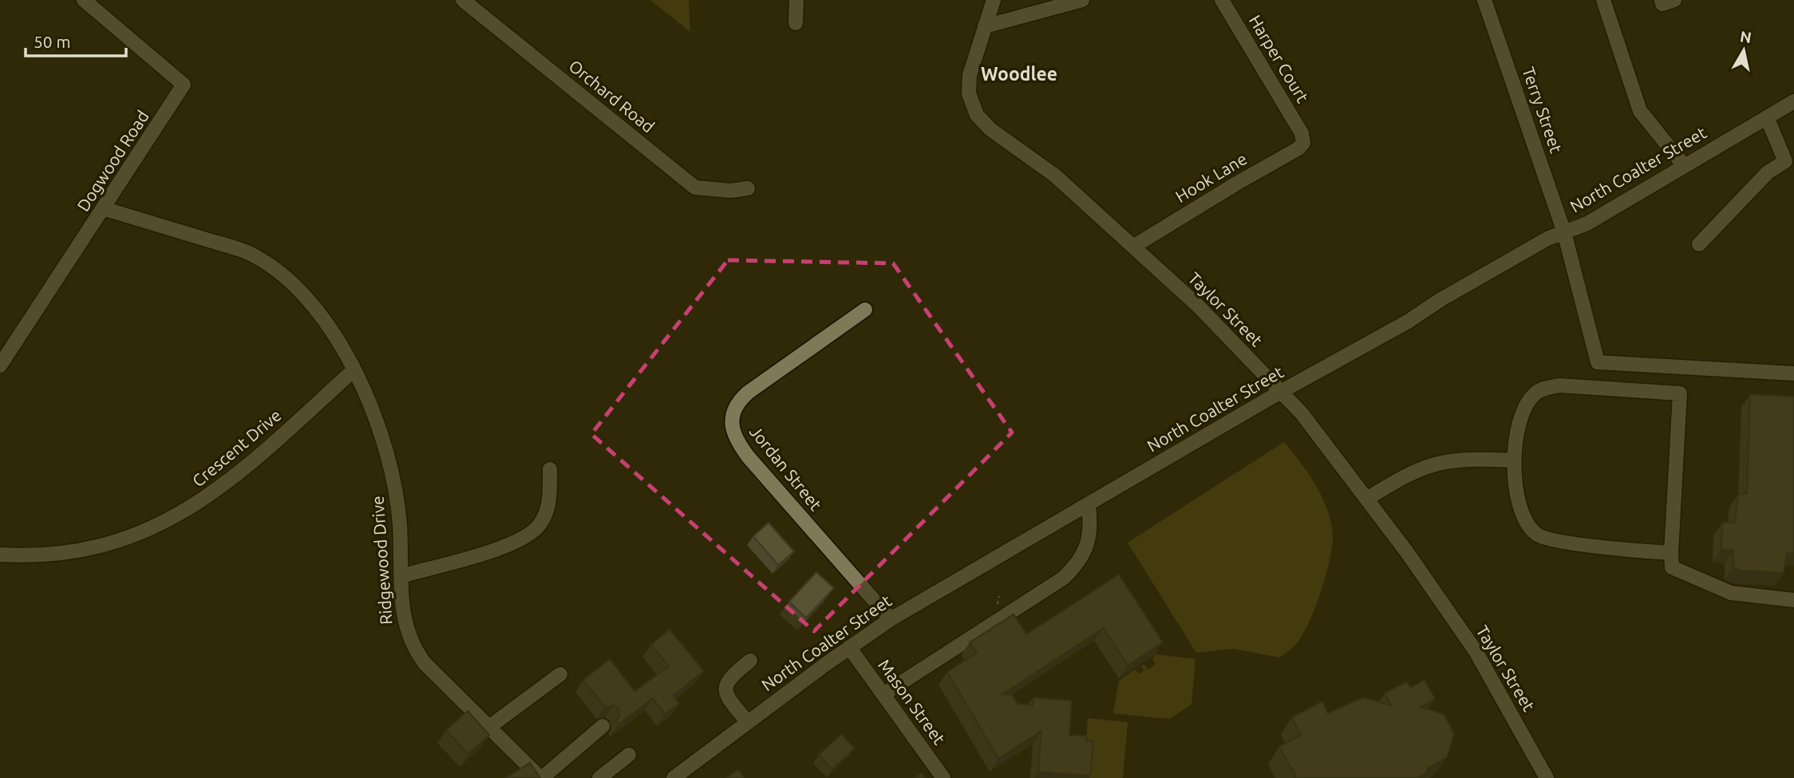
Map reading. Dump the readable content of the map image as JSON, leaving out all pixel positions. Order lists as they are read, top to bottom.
{
  "streets": {
    "street": [
      "Harper Court",
      "Orchard Road",
      "Terry Street",
      "Dogwood Road",
      "North Coalter Street",
      "Hook Lane",
      "Taylor Street",
      "Crescent Drive",
      "Jordan Street",
      "Ridgewood Drive",
      "Mason Street"
    ]
  },
  "crossings": [
    ["Harper Court", "Hook Lane"],
    ["Terry Street", "North Coalter Street"],
    ["Dogwood Road", "Ridgewood Drive"],
    ["North Coalter Street", "Taylor Street"],
    ["North Coalter Street", "Jordan Street"],
    ["North Coalter Street", "Mason Street"],
    ["Hook Lane", "Taylor Street"],
    ["Crescent Drive", "Ridgewood Drive"]
  ],
  "districts": ["Woodlee"],
  "scale_bar": "50 m",
  "north": "top"
}
